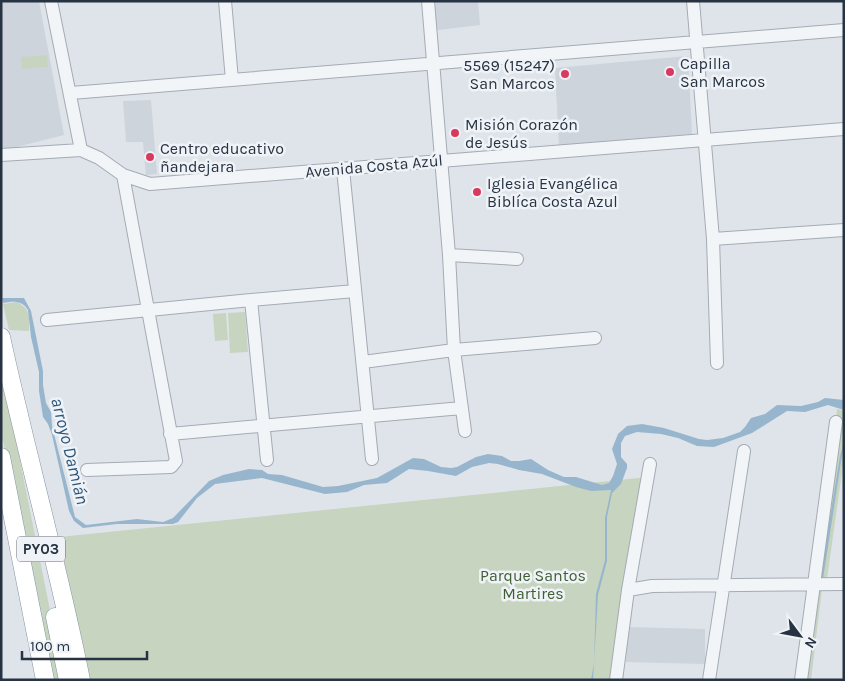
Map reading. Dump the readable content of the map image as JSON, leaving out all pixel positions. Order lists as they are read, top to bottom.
{
  "streets": {
    "highway": ["PY03"],
    "street": ["Avenida Costa Azúl"]
  },
  "water": ["arroyo Damián"],
  "parks": ["Parque Santos Martires"],
  "places": [
    "Capilla San Marcos",
    "5569 (15247) San Marcos",
    "Misión Corazón de Jesús",
    "Centro educativo ñandejara",
    "Iglesia Evangélica Biblíca Costa Azul"
  ],
  "scale_bar": "100 m",
  "north": "bottom right"
}
